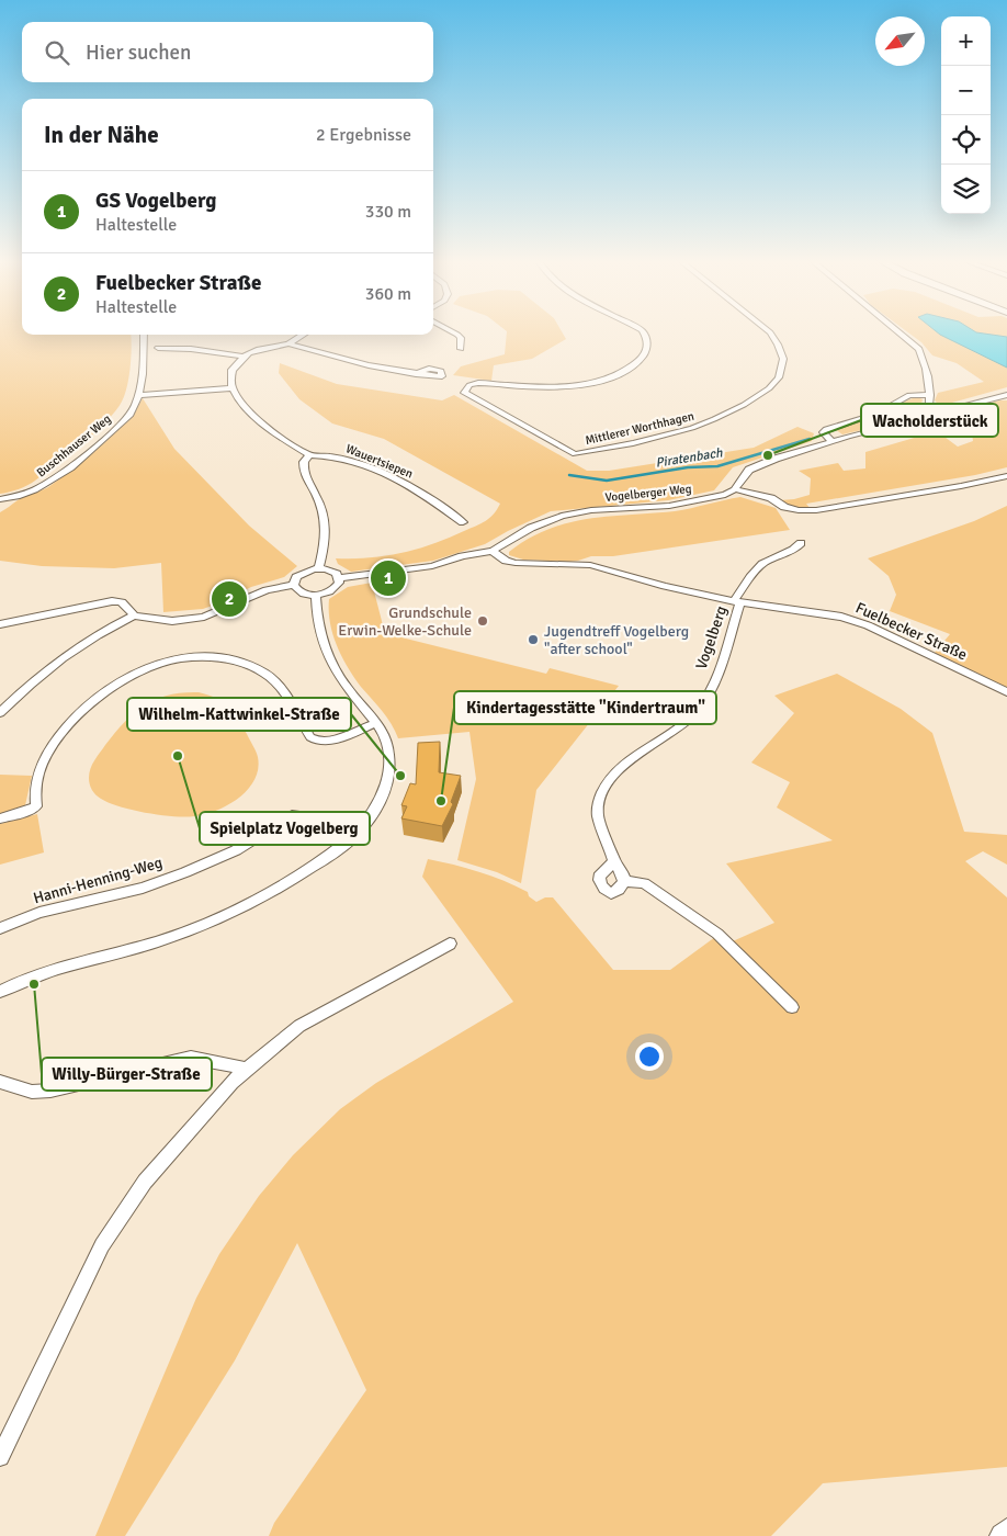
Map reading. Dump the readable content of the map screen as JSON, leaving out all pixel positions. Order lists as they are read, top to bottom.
{
  "streets": {
    "street": [
      "Mittlerer Worthhagen",
      "Buschhauser Weg",
      "Wauertsiepen",
      "Vogelberger Weg",
      "Fuelbecker Straße",
      "Vogelberg",
      "Hanni-Henning-Weg"
    ]
  },
  "crossings": [
    ["Vogelberger Weg", "Fuelbecker Straße"],
    ["Fuelbecker Straße", "Vogelberg"]
  ],
  "water": ["Piratenbach"],
  "places": [
    "Wacholderstück",
    "Grundschule Erwin-Welke-Schule",
    "Jugendtreff Vogelberg \"after school\"",
    "Spielplatz Vogelberg",
    "Wilhelm-Kattwinkel-Straße",
    "Kindertagesstätte \"Kindertraum\"",
    "Willy-Bürger-Straße"
  ],
  "north": "bottom left",
  "page": {
    "map_buttons": ["+", "−"],
    "search": "Hier suchen",
    "heading": ["In der Nähe", "2 Ergebnisse"],
    "list": [
      {
        "mark": "1",
        "name": "GS Vogelberg",
        "note": "Haltestelle",
        "value": "330 m"
      },
      {
        "mark": "2",
        "name": "Fuelbecker Straße",
        "note": "Haltestelle",
        "value": "360 m"
      }
    ],
    "pins": ["1", "2"]
  }
}
